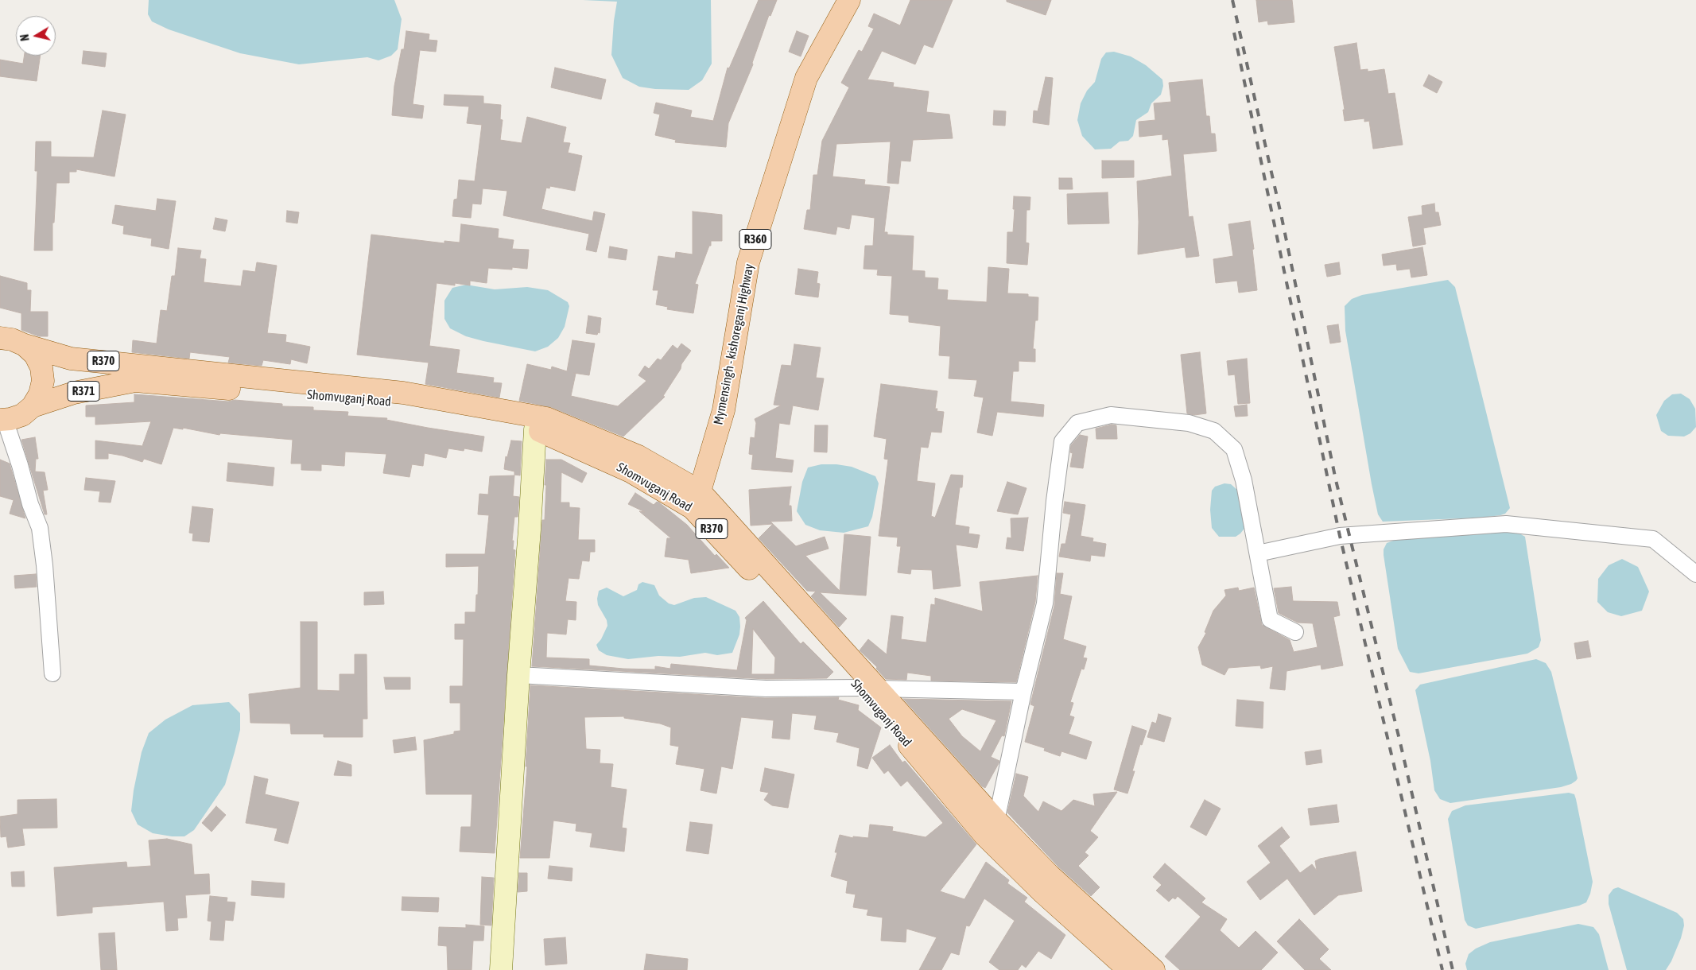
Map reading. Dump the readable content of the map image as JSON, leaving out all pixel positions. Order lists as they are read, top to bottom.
{
  "streets": {
    "main road": [
      "R360",
      "Mymensingh - kishoreganj Highway",
      "R370",
      "R371",
      "Shomvuganj Road"
    ]
  },
  "crossings": [
    ["Mymensingh - kishoreganj Highway", "Shomvuganj Road"],
    ["R371", "Shomvuganj Road"]
  ],
  "north": "left"
}
